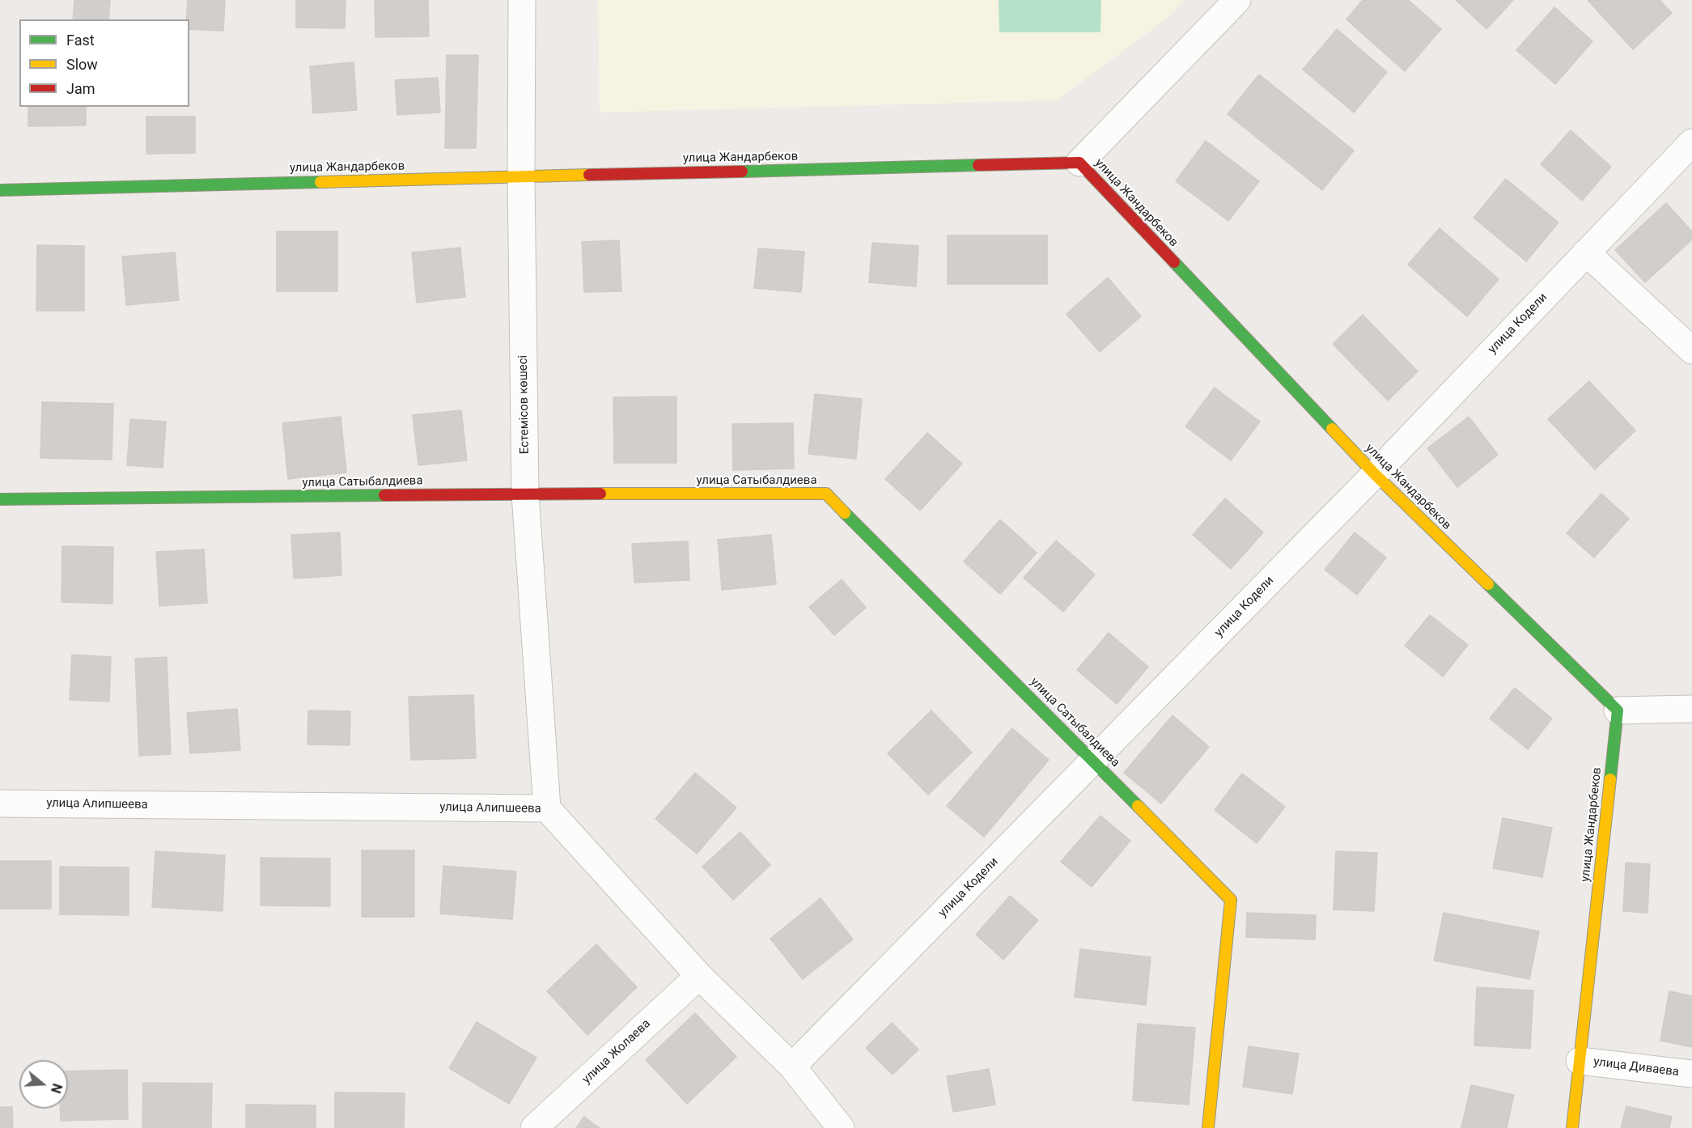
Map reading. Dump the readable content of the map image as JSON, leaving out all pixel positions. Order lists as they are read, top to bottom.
{
  "streets": {
    "street": [
      "улица Жандарбеков",
      "улица Кодели",
      "Естемісов көшесі",
      "улица Сатыбалдиева",
      "улица Алипшеева",
      "улица Жолаева",
      "улица Диваева"
    ]
  },
  "crossings": [
    ["улица Жандарбеков", "улица Кодели"],
    ["улица Жандарбеков", "Естемісов көшесі"],
    ["улица Жандарбеков", "улица Диваева"],
    ["улица Кодели", "улица Сатыбалдиева"],
    ["улица Кодели", "улица Алипшеева"],
    ["Естемісов көшесі", "улица Сатыбалдиева"],
    ["Естемісов көшесі", "улица Алипшеева"],
    ["улица Алипшеева", "улица Жолаева"]
  ],
  "legend": ["Fast", "Slow", "Jam"],
  "north": "right"
}
